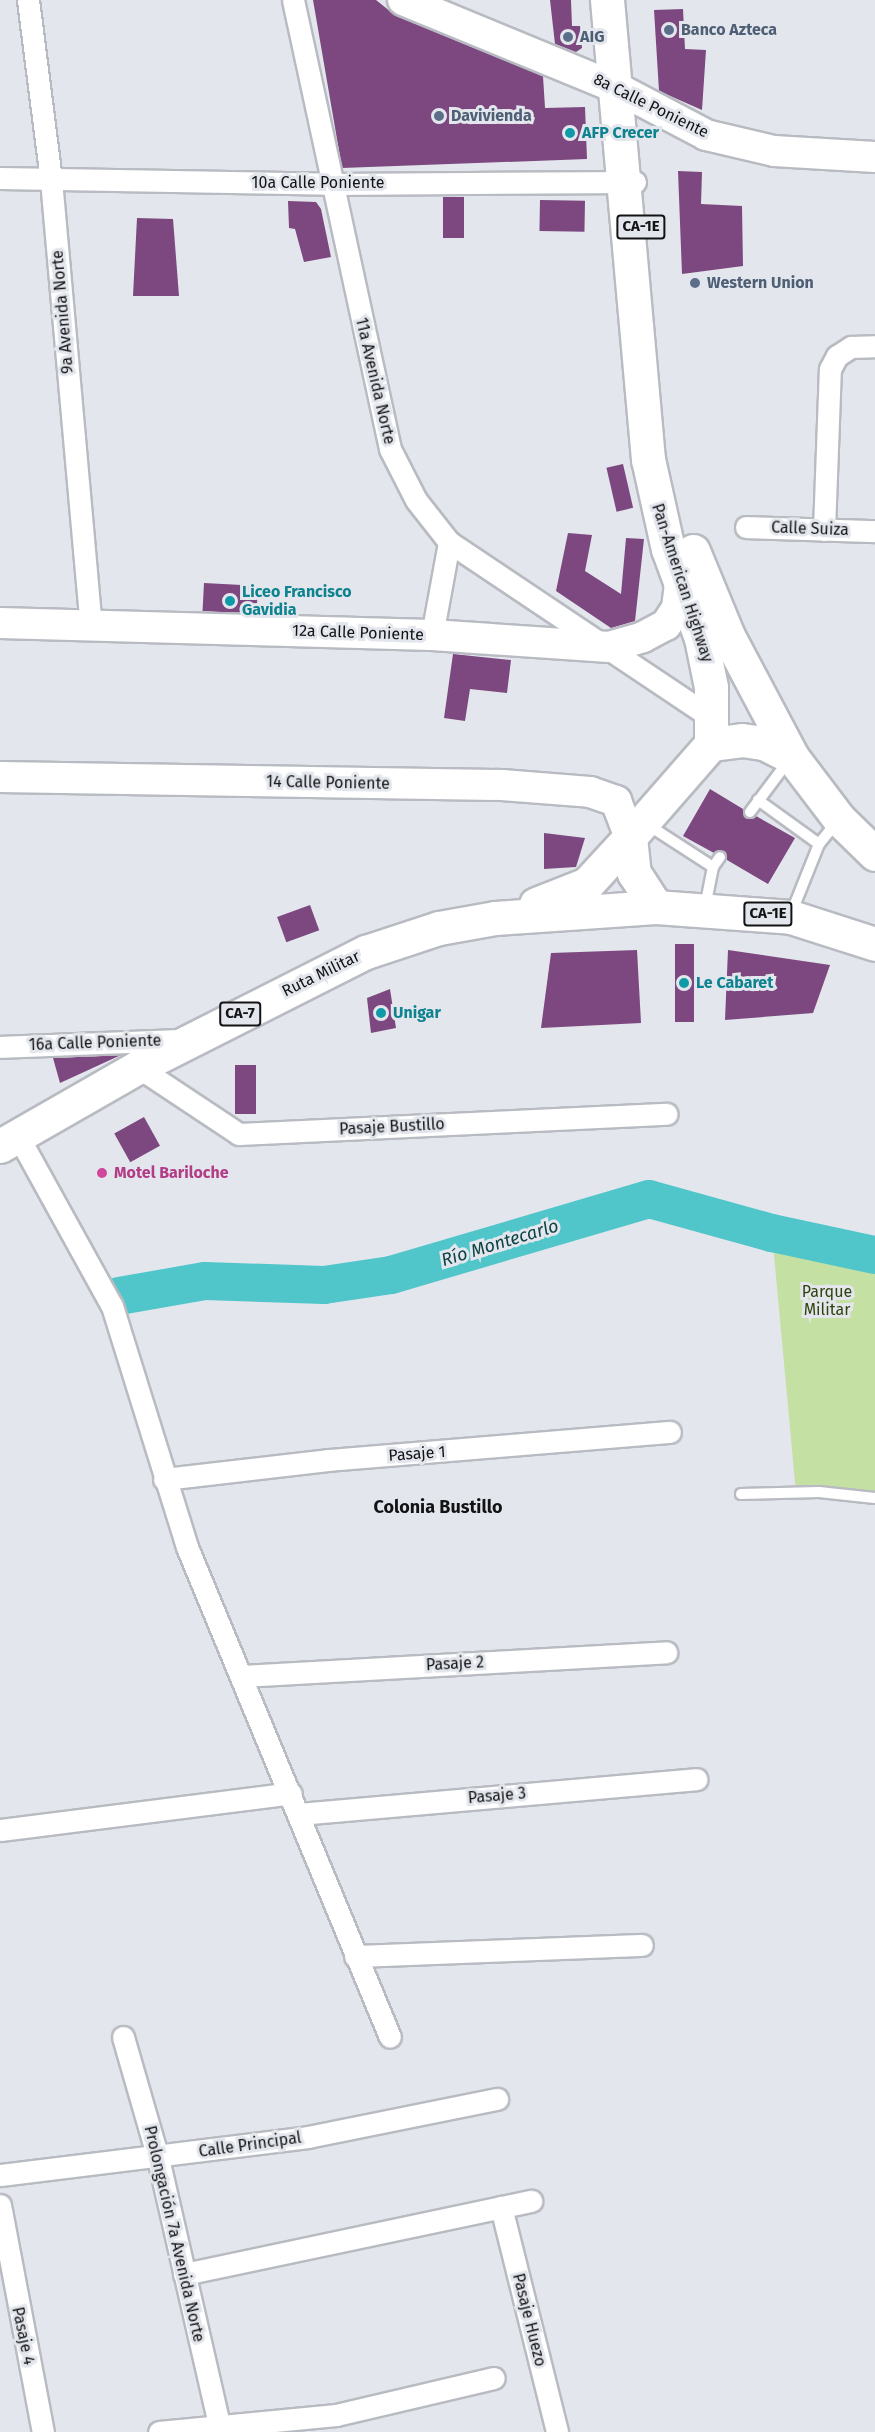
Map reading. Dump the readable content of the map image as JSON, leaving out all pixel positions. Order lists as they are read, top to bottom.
{
  "streets": {
    "main road": [
      "CA-1E",
      "Pan-American Highway",
      "Ruta Militar",
      "CA-7"
    ],
    "street": [
      "8a Calle Poniente",
      "10a Calle Poniente",
      "9a Avenida Norte",
      "11a Avenida Norte",
      "Calle Suiza",
      "12a Calle Poniente",
      "14 Calle Poniente",
      "16a Calle Poniente",
      "Pasaje Bustillo",
      "Pasaje 1",
      "Pasaje 2",
      "Pasaje 3",
      "Calle Principal",
      "Prolongación 7a Avenida Norte",
      "Pasaje Huezo",
      "Pasaje 4"
    ]
  },
  "crossings": [
    ["8a Calle Poniente", "Pan-American Highway"],
    ["10a Calle Poniente", "9a Avenida Norte"],
    ["10a Calle Poniente", "11a Avenida Norte"],
    ["10a Calle Poniente", "Pan-American Highway"],
    ["CA-1E", "Ruta Militar"],
    ["9a Avenida Norte", "12a Calle Poniente"],
    ["11a Avenida Norte", "Pan-American Highway"],
    ["11a Avenida Norte", "12a Calle Poniente"],
    ["Pan-American Highway", "12a Calle Poniente"],
    ["14 Calle Poniente", "Ruta Militar"],
    ["Ruta Militar", "16a Calle Poniente"],
    ["Ruta Militar", "Pasaje Bustillo"],
    ["Calle Principal", "Prolongación 7a Avenida Norte"]
  ],
  "districts": ["Colonia Bustillo"],
  "water": ["Río Montecarlo"],
  "parks": ["Parque Militar"],
  "places": [
    "Banco Azteca",
    "AIG",
    "Davivienda",
    "AFP Crecer",
    "Western Union",
    "Liceo Francisco Gavidia",
    "Le Cabaret",
    "Unigar",
    "Motel Bariloche"
  ]
}
